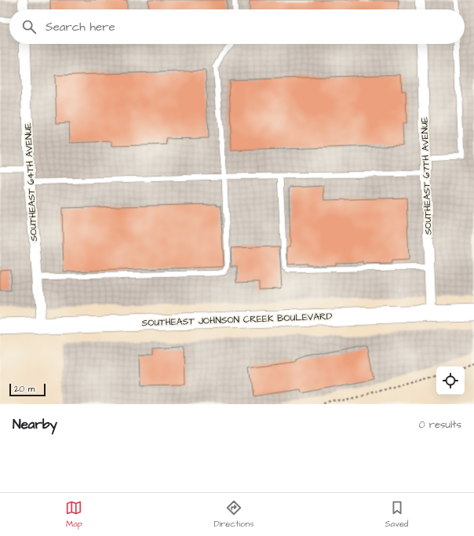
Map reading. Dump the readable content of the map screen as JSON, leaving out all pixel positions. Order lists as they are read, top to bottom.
{
  "streets": {
    "main road": ["SOUTHEAST JOHNSON CREEK BOULEVARD"],
    "street": ["SOUTHEAST 67TH AVENUE", "SOUTHEAST 64TH AVENUE"]
  },
  "crossings": [
    ["SOUTHEAST 67TH AVENUE", "SOUTHEAST JOHNSON CREEK BOULEVARD"],
    ["SOUTHEAST 64TH AVENUE", "SOUTHEAST JOHNSON CREEK BOULEVARD"]
  ],
  "scale_bar": "20 m",
  "page": {
    "search": "Search here",
    "scale": "20 m",
    "heading": ["Nearby", "0 results"],
    "nav": ["Map", "Directions", "Saved"]
  }
}
